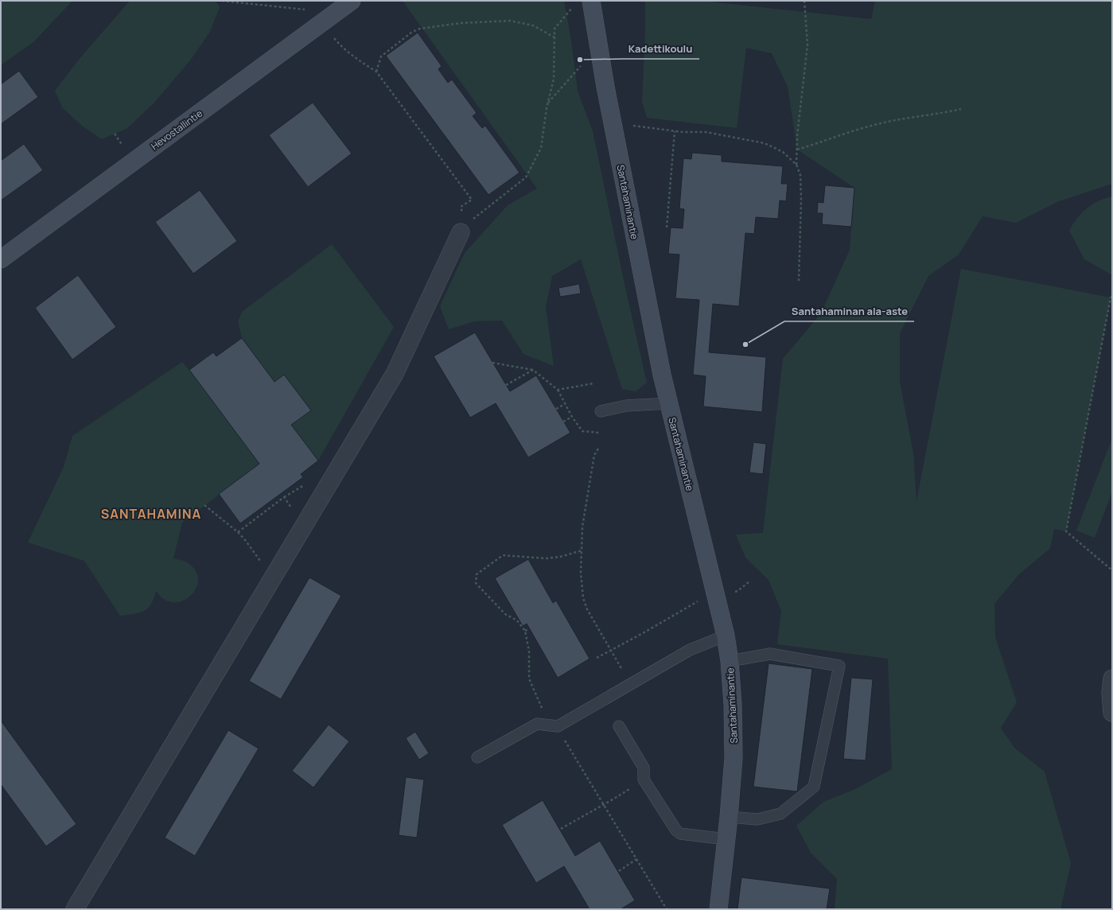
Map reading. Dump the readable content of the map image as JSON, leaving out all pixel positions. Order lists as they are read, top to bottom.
{
  "streets": {
    "main road": ["Hevostallintie", "Santahaminantie"]
  },
  "districts": ["SANTAHAMINA"],
  "places": ["Kadettikoulu", "Santahaminan ala-aste"]
}
